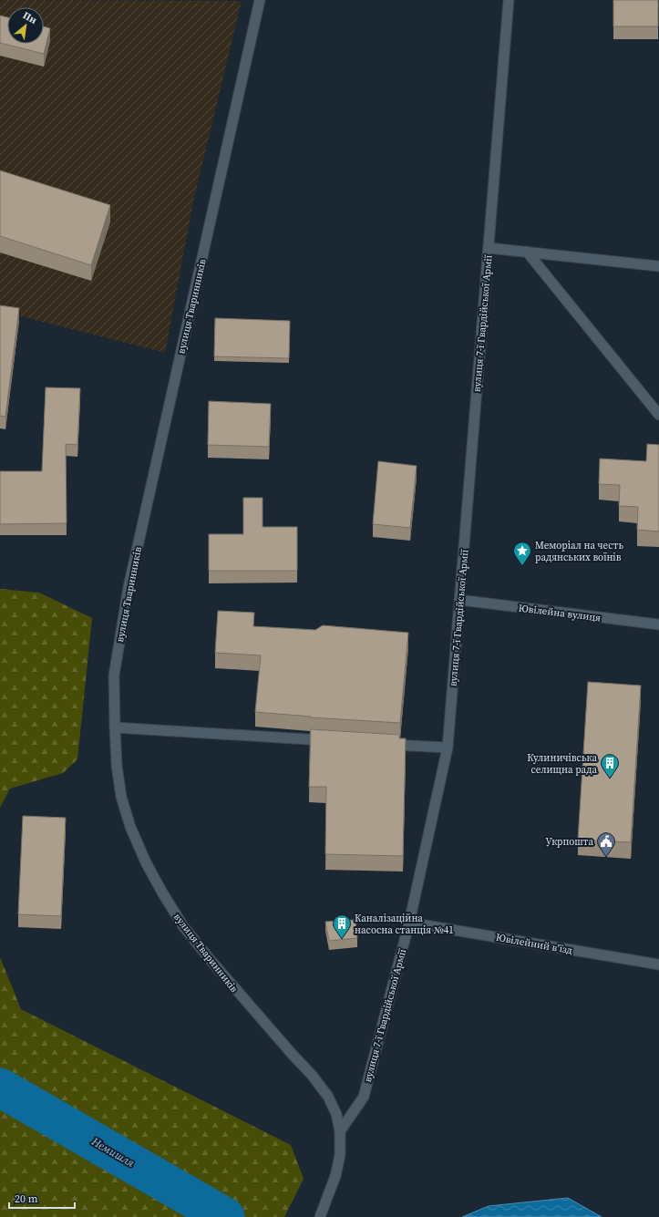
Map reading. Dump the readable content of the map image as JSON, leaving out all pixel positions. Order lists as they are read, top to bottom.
{
  "streets": {
    "street": [
      "вулиця Тваринників",
      "вулиця 7-ї Гвардійської Армії",
      "Ювілейна вулиця",
      "Ювілейний в'їзд"
    ]
  },
  "crossings": [
    ["вулиця Тваринників", "вулиця 7-ї Гвардійської Армії"],
    ["вулиця 7-ї Гвардійської Армії", "Ювілейна вулиця"],
    ["вулиця 7-ї Гвардійської Армії", "Ювілейний в'їзд"]
  ],
  "water": ["Немишля"],
  "places": {
    "place": ["Меморіал на честь радянських воїнів"],
    "building": ["Кулиничівська селищна рада", "Каналізаційна насосна станція №41"],
    "public building": ["Укрпошта"]
  },
  "scale_bar": "20 m",
  "north": "top right"
}
